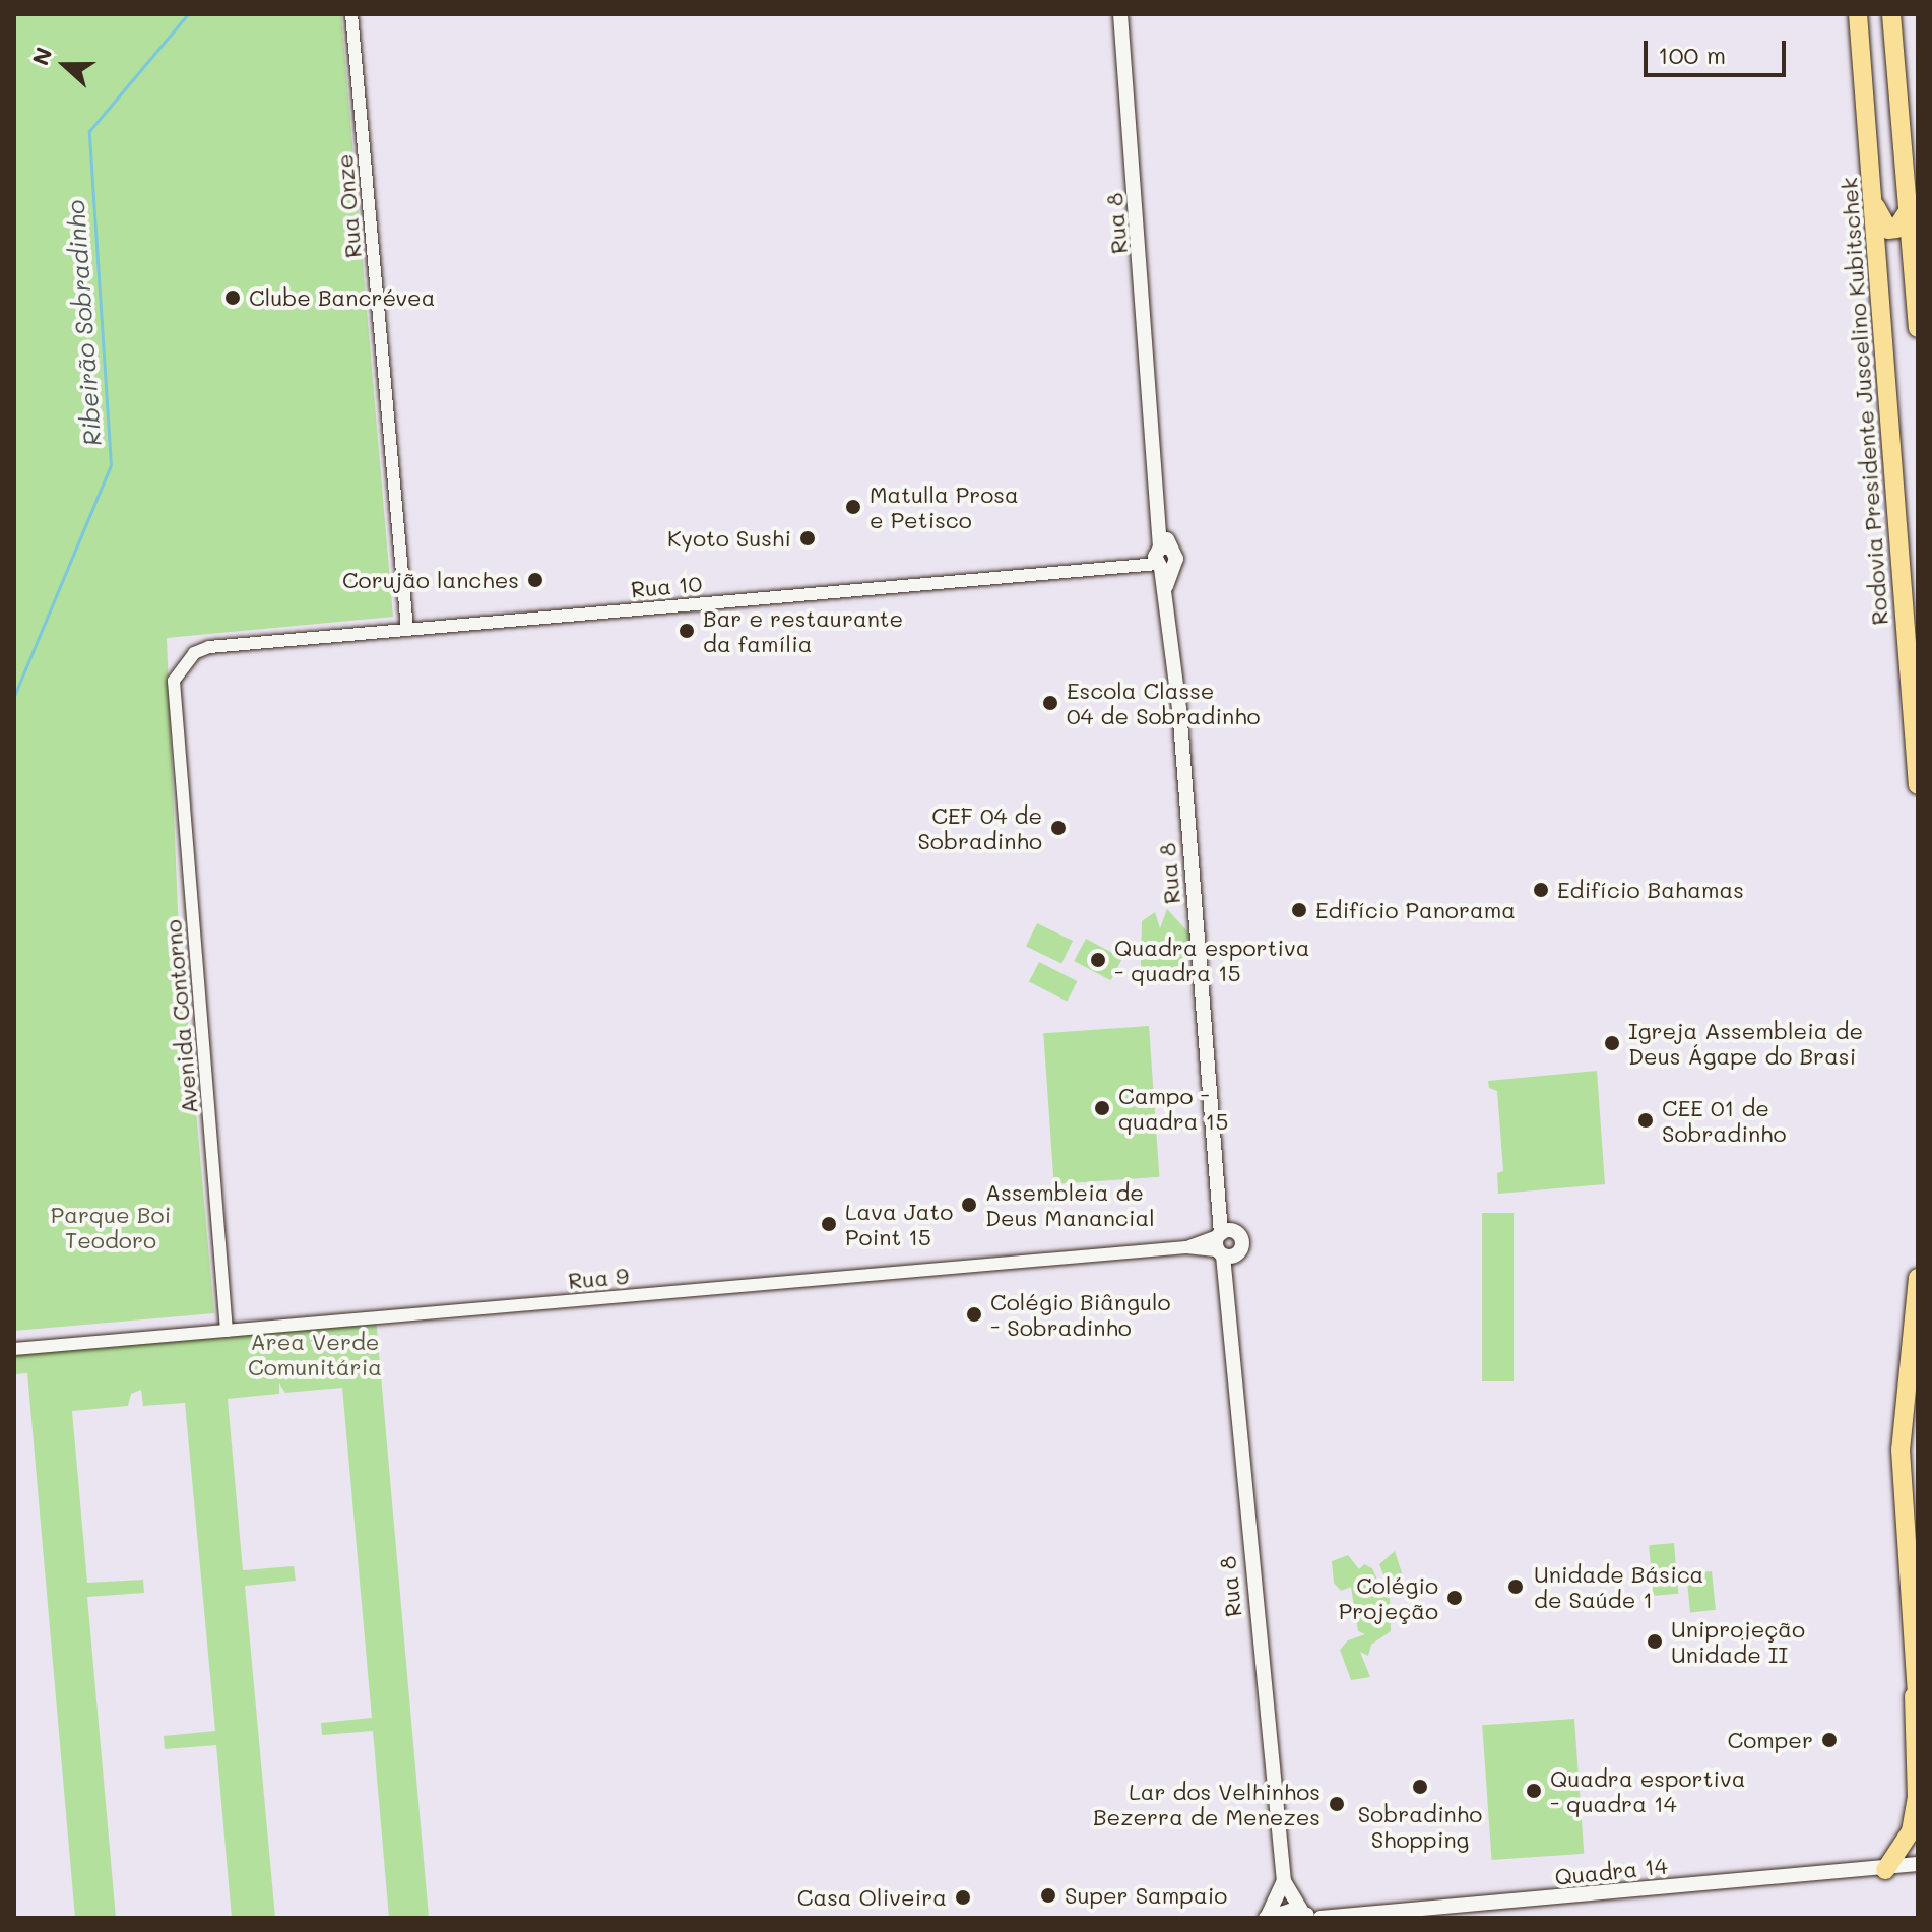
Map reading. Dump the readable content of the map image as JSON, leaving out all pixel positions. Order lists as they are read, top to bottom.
{
  "streets": {
    "highway": ["Rodovia Presidente Juscelino Kubitschek"],
    "main road": ["Rua 8", "Quadra 14"],
    "street": [
      "Rua Onze",
      "Rua 10",
      "Avenida Contorno",
      "Rua 9"
    ]
  },
  "crossings": [
    ["Rua Onze", "Rua 10"],
    ["Rua 8", "Rua 10"],
    ["Rua 8", "Rua 9"],
    ["Rua 8", "Quadra 14"],
    ["Rua 10", "Avenida Contorno"],
    ["Avenida Contorno", "Rua 9"]
  ],
  "water": ["Ribeirão Sobradinho"],
  "parks": ["Parque Boi Teodoro", "Area Verde Comunitária"],
  "places": [
    "Clube Bancrévea",
    "Matulla Prosa e Petisco",
    "Kyoto Sushi",
    "Corujão lanches",
    "Bar e restaurante da família",
    "Escola Classe 04 de Sobradinho",
    "CEF 04 de Sobradinho",
    "Edifício Bahamas",
    "Edifício Panorama",
    "Quadra esportiva - quadra 15",
    "Igreja Assembleia de Deus Ágape do Brasi",
    "Campo - quadra 15",
    "CEE 01 de Sobradinho",
    "Assembleia de Deus Manancial",
    "Lava Jato Point 15",
    "Colégio Biângulo - Sobradinho",
    "Unidade Básica de Saúde 1",
    "Colégio Projeção",
    "Uniprojeção Unidade II",
    "Comper",
    "Sobradinho Shopping",
    "Quadra esportiva - quadra 14",
    "Lar dos Velhinhos Bezerra de Menezes",
    "Super Sampaio",
    "Casa Oliveira"
  ],
  "scale_bar": "100 m",
  "north": "left"
}
